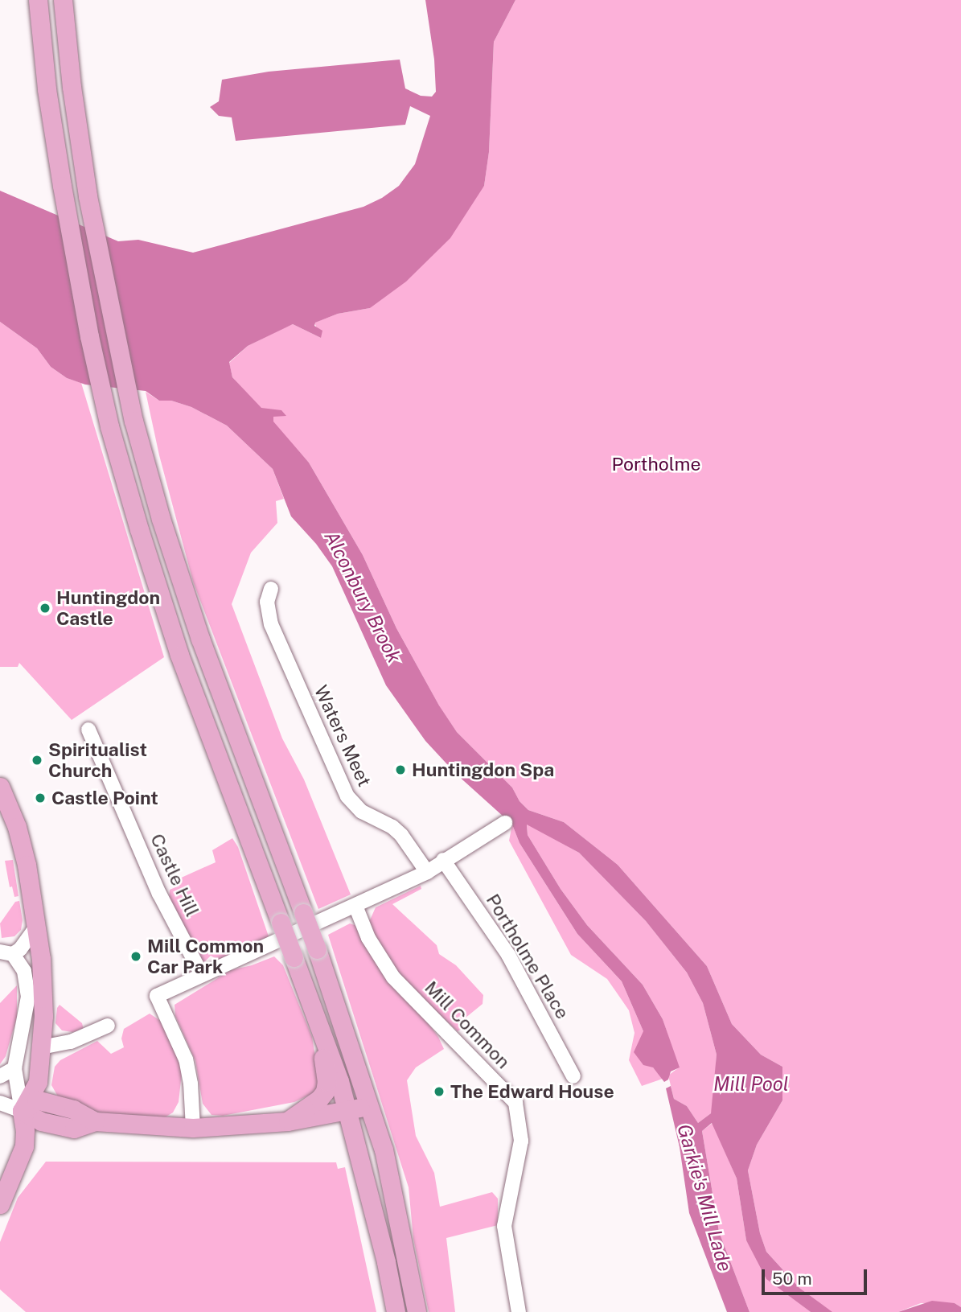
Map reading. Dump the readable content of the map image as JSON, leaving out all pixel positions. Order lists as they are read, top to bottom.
{
  "streets": {
    "street": [
      "Waters Meet",
      "Castle Hill",
      "Portholme Place",
      "Mill Common"
    ]
  },
  "water": ["Alconbury Brook", "Mill Pool", "Garkie's Mill Lade"],
  "parks": ["Portholme"],
  "places": [
    "Huntingdon Castle",
    "Spiritualist Church",
    "Huntingdon Spa",
    "Castle Point",
    "Mill Common Car Park",
    "The Edward House"
  ],
  "scale_bar": "50 m"
}
